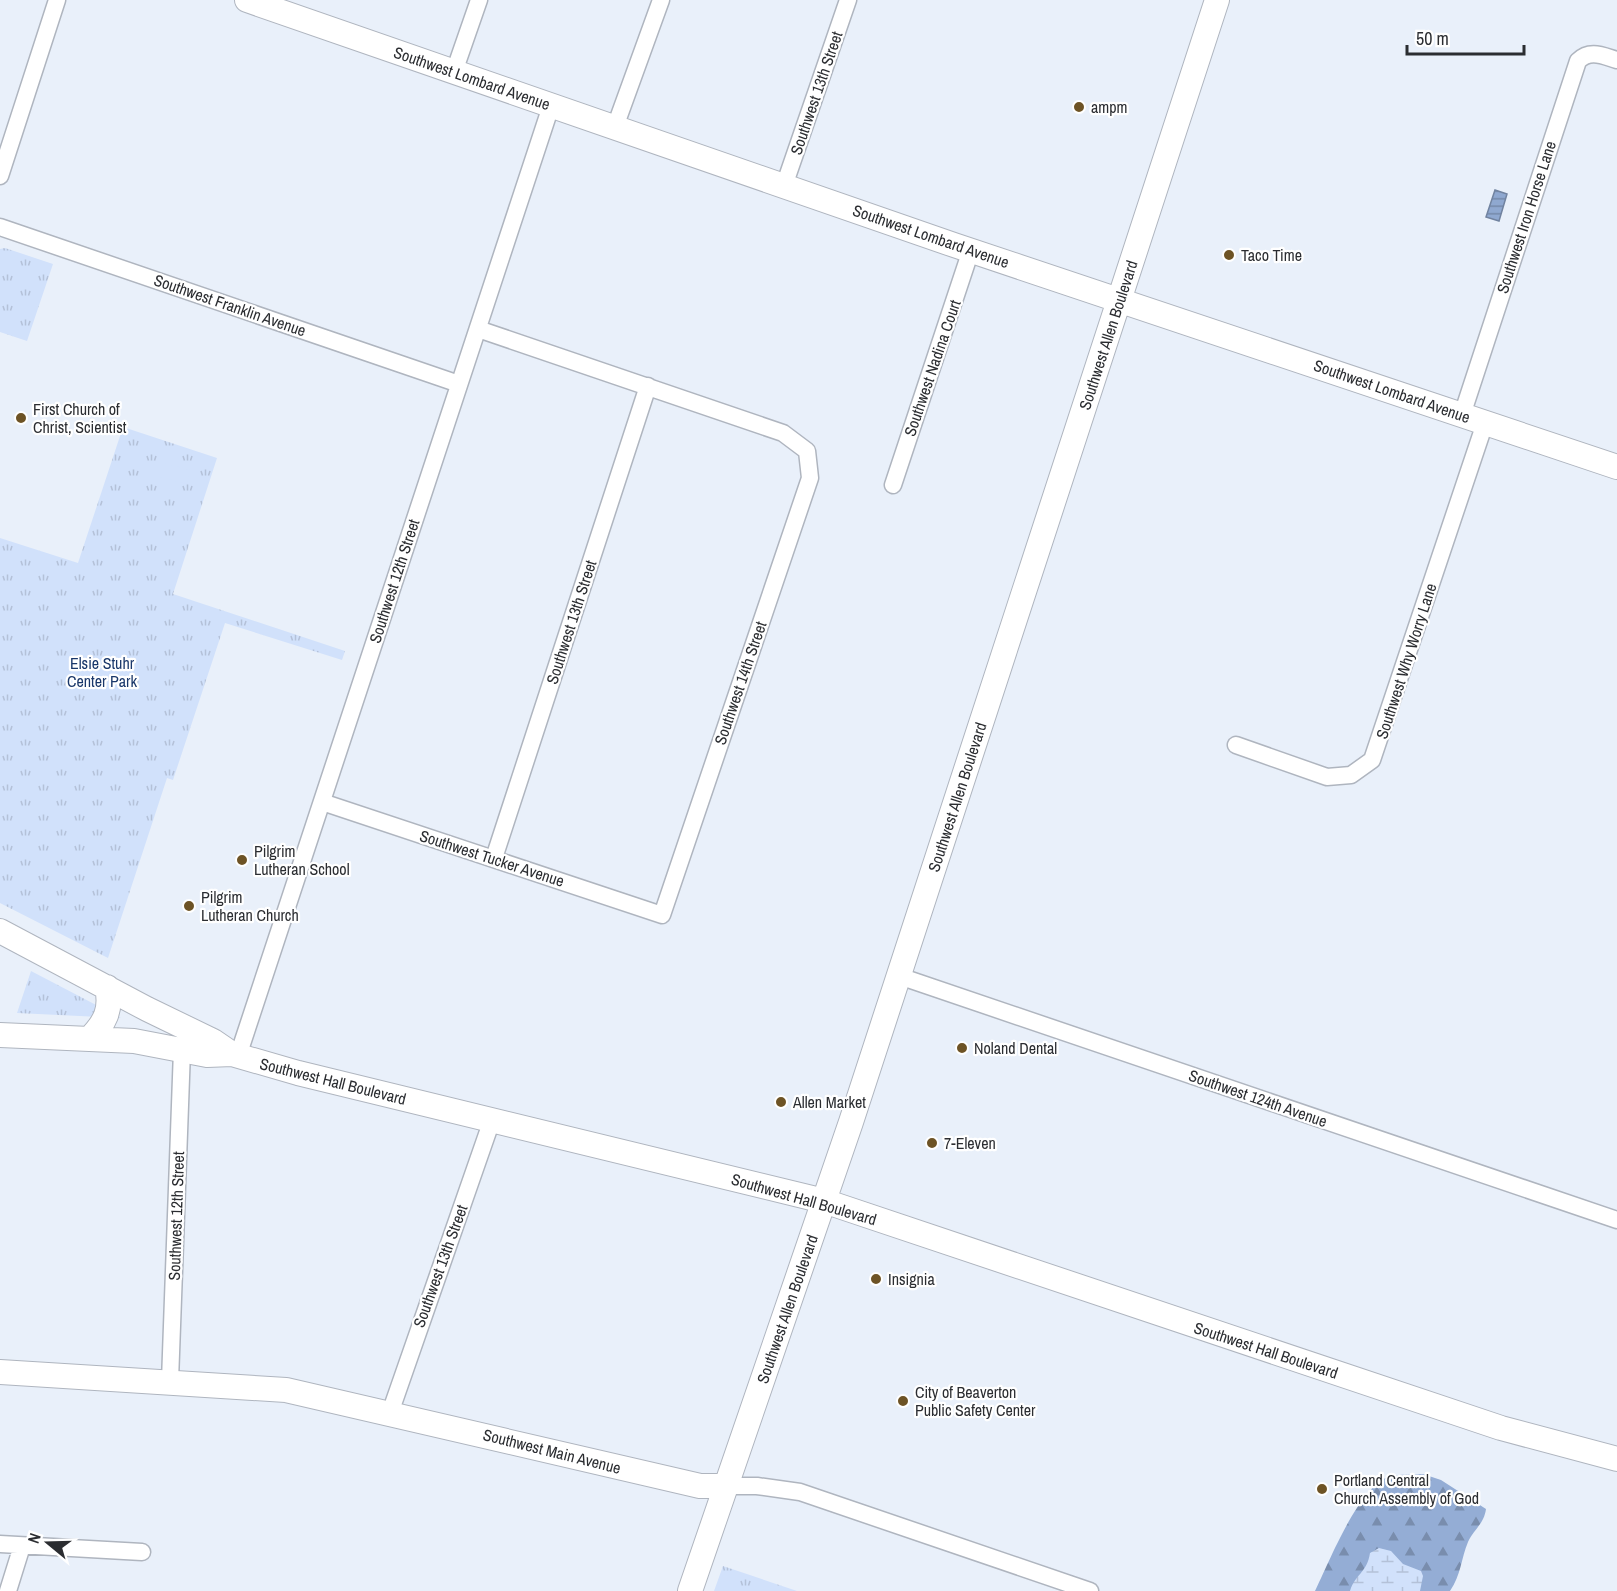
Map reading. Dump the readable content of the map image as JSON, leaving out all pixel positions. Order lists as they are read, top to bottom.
{
  "streets": {
    "main road": [
      "Southwest Lombard Avenue",
      "Southwest Allen Boulevard",
      "Southwest Hall Boulevard",
      "Southwest Main Avenue"
    ],
    "street": [
      "Southwest 13th Street",
      "Southwest Iron Horse Lane",
      "Southwest Franklin Avenue",
      "Southwest Nadina Court",
      "Southwest 12th Street",
      "Southwest Why Worry Lane",
      "Southwest 14th Street",
      "Southwest Tucker Avenue",
      "Southwest 124th Avenue"
    ]
  },
  "crossings": [
    ["Southwest Lombard Avenue", "Southwest 13th Street"],
    ["Southwest Lombard Avenue", "Southwest Iron Horse Lane"],
    ["Southwest Lombard Avenue", "Southwest Allen Boulevard"],
    ["Southwest Lombard Avenue", "Southwest Nadina Court"],
    ["Southwest Lombard Avenue", "Southwest 12th Street"],
    ["Southwest Lombard Avenue", "Southwest Why Worry Lane"],
    ["Southwest 13th Street", "Southwest 14th Street"],
    ["Southwest 13th Street", "Southwest Tucker Avenue"],
    ["Southwest 13th Street", "Southwest Hall Boulevard"],
    ["Southwest 13th Street", "Southwest Main Avenue"],
    ["Southwest Franklin Avenue", "Southwest 12th Street"],
    ["Southwest Allen Boulevard", "Southwest Hall Boulevard"],
    ["Southwest Allen Boulevard", "Southwest 124th Avenue"],
    ["Southwest Allen Boulevard", "Southwest Main Avenue"],
    ["Southwest 12th Street", "Southwest Tucker Avenue"],
    ["Southwest 12th Street", "Southwest Hall Boulevard"],
    ["Southwest 12th Street", "Southwest Main Avenue"],
    ["Southwest 14th Street", "Southwest Tucker Avenue"]
  ],
  "parks": ["Elsie Stuhr Center Park"],
  "places": [
    "ampm",
    "Taco Time",
    "First Church of Christ, Scientist",
    "Pilgrim Lutheran School",
    "Pilgrim Lutheran Church",
    "Noland Dental",
    "Allen Market",
    "7-Eleven",
    "Insignia",
    "City of Beaverton Public Safety Center",
    "Portland Central Church Assembly of God"
  ],
  "scale_bar": "50 m",
  "north": "left"
}
